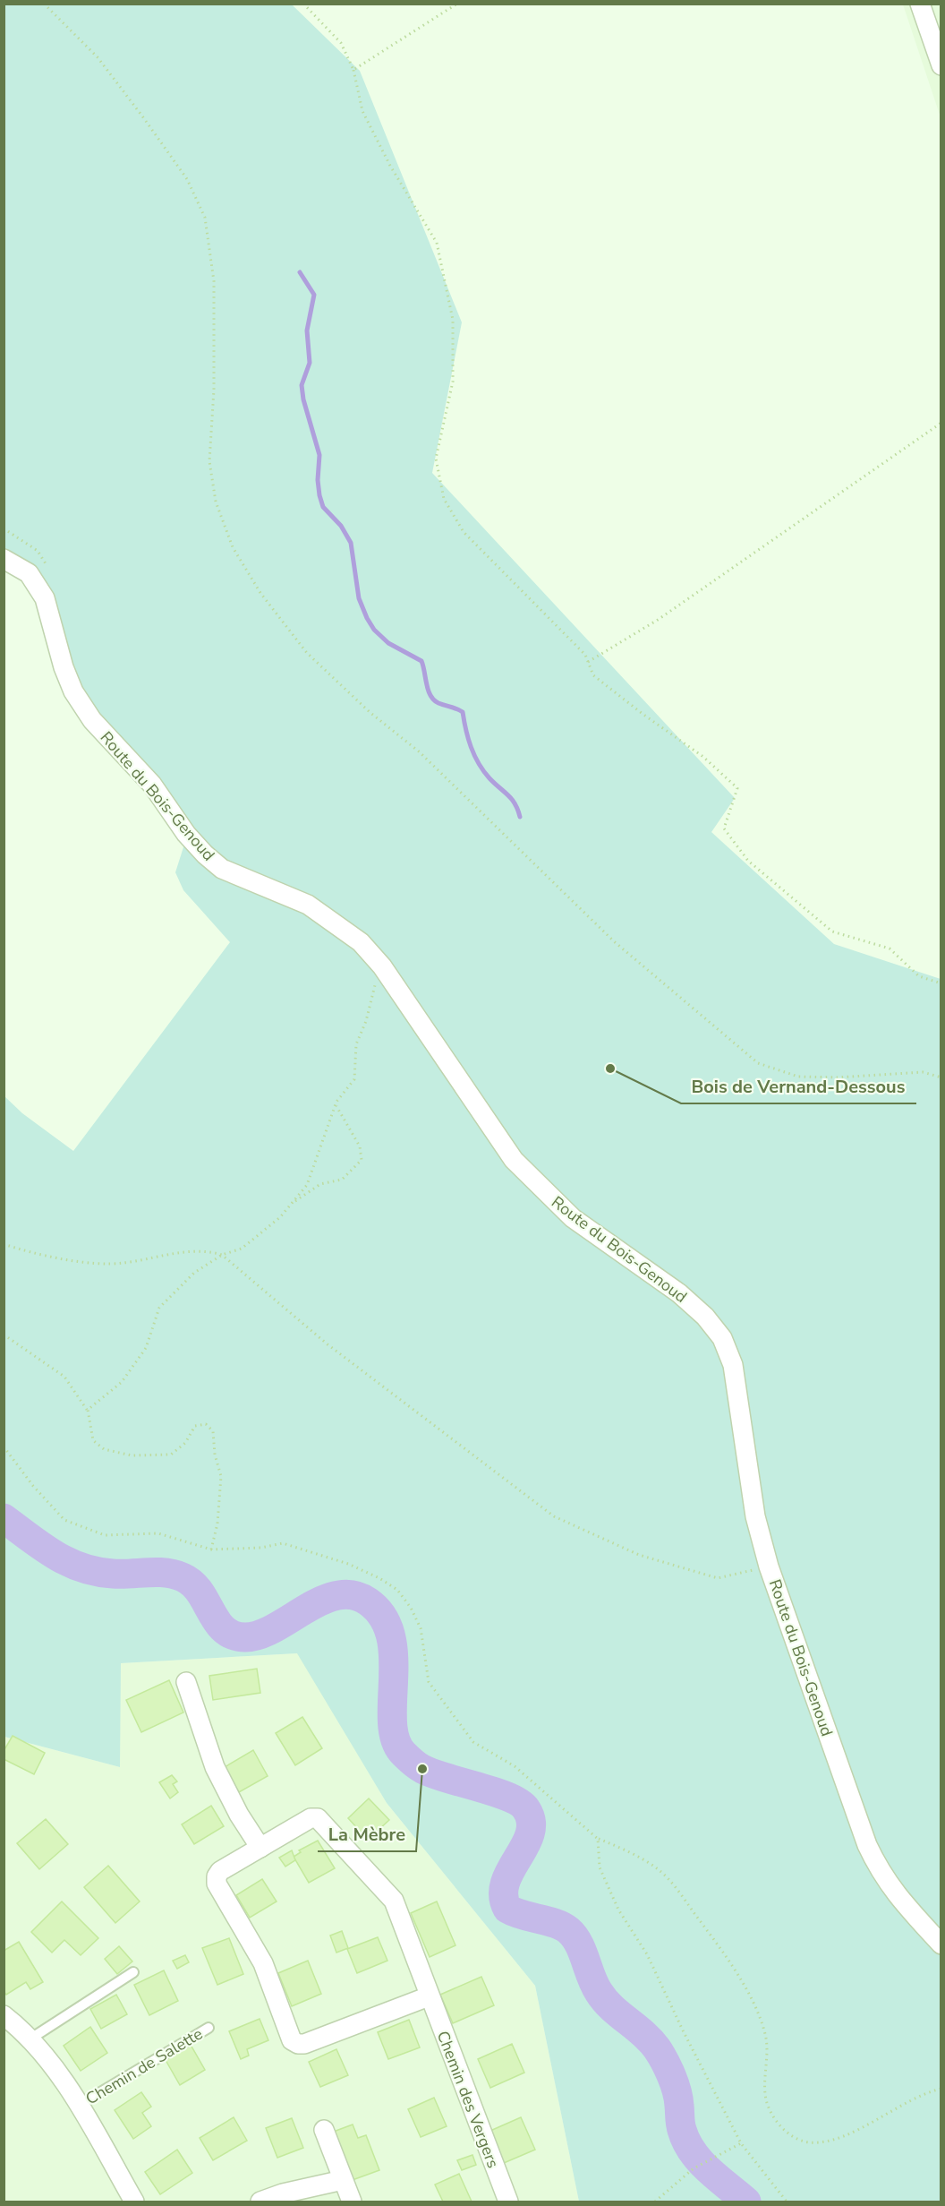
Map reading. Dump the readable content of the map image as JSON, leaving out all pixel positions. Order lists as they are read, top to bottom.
{
  "streets": {
    "street": ["Route du Bois-Genoud", "Chemin de Salette", "Chemin des Vergers"]
  },
  "places": ["Bois de Vernand-Dessous", "La Mèbre"]
}
